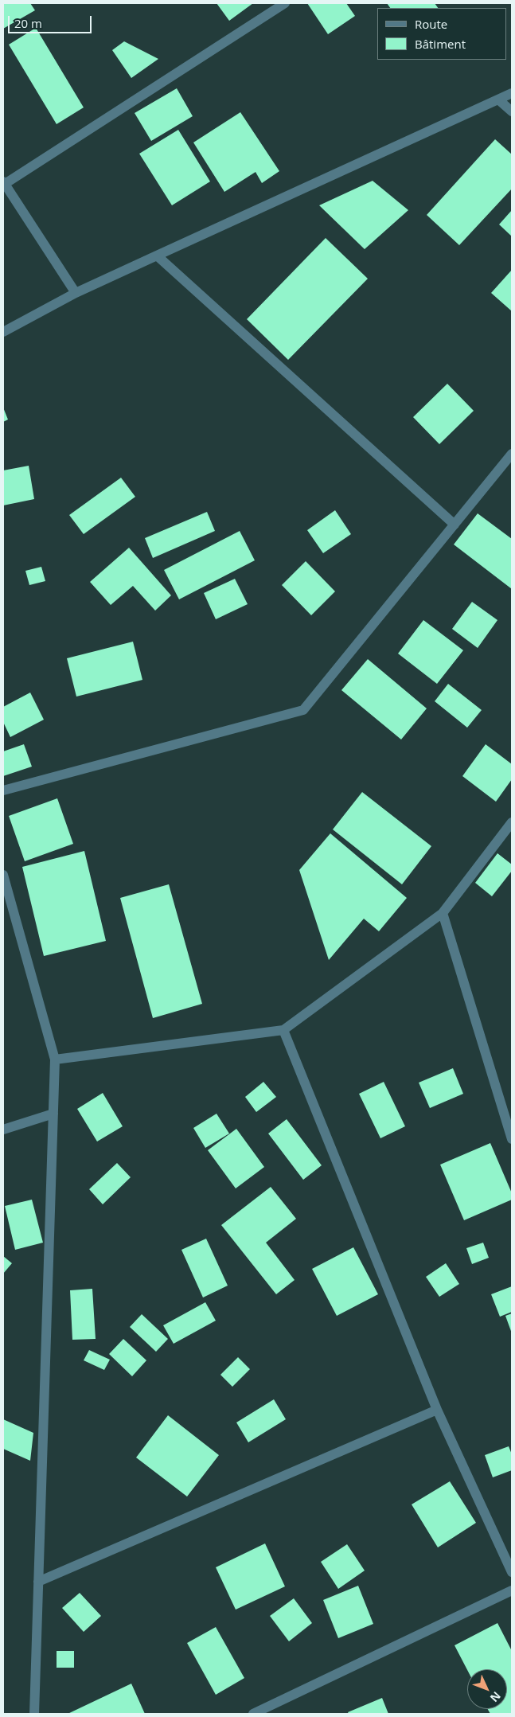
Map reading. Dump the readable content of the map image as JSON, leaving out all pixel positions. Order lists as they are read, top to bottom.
{
  "legend": ["Route", "Bâtiment"],
  "scale_bar": "20 m",
  "north": "bottom right"
}
